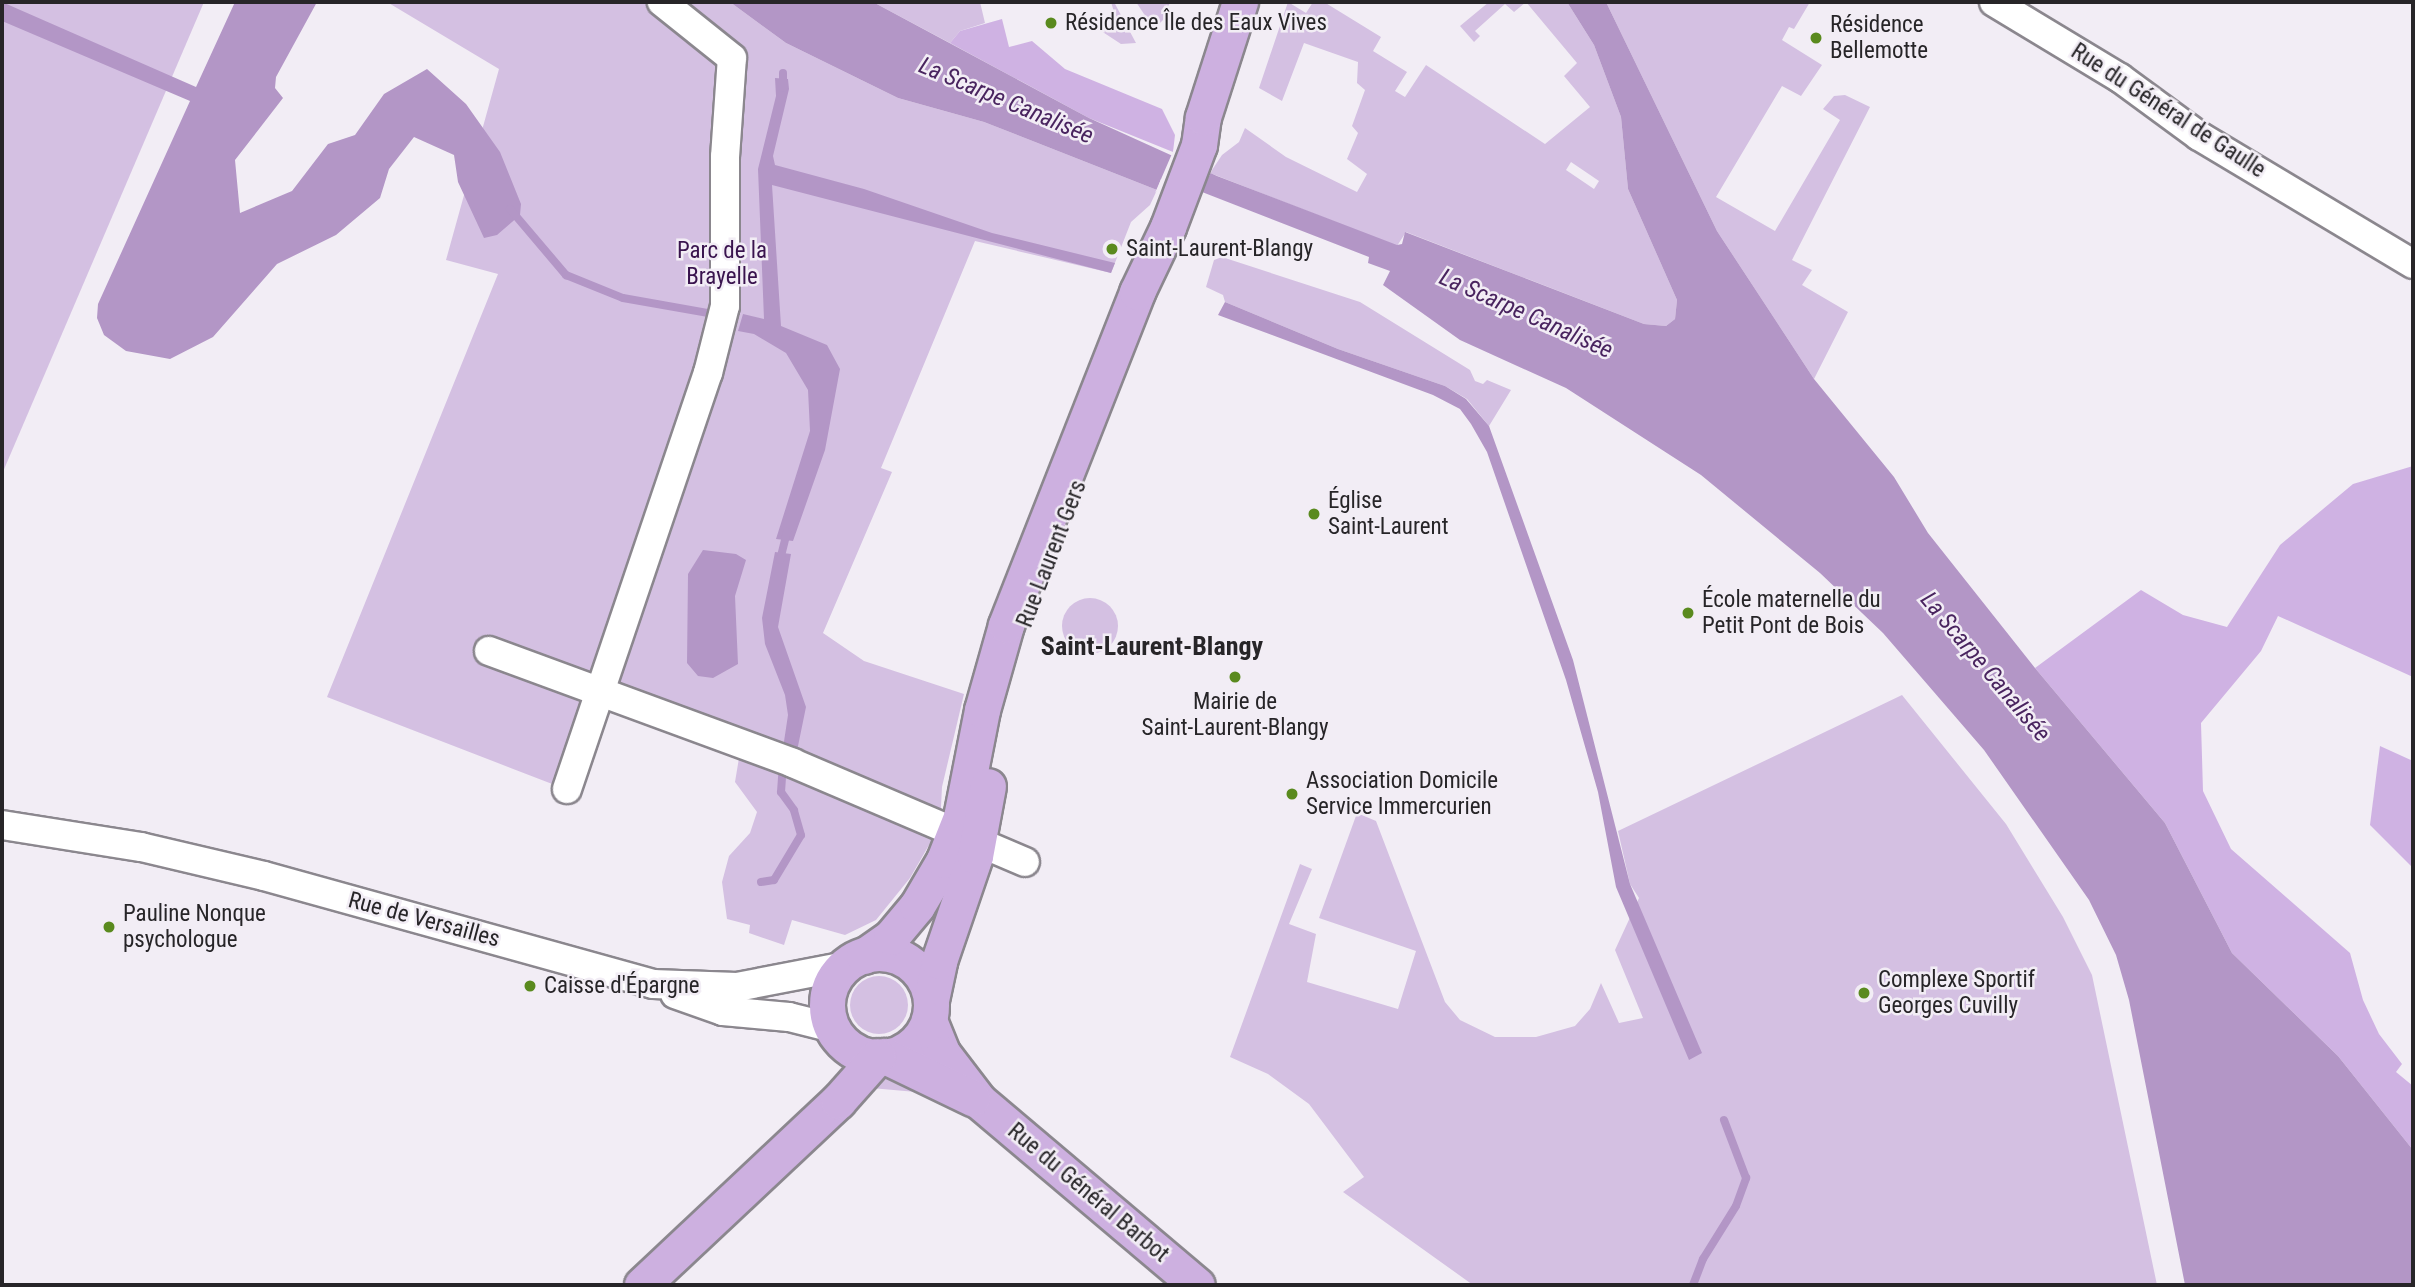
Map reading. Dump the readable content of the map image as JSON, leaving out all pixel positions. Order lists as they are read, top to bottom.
{
  "streets": {
    "main road": ["Rue Laurent Gers", "Rue du Général Barbot"],
    "street": ["Rue du Général de Gaulle", "Rue de Versailles"]
  },
  "crossings": [
    ["Rue Laurent Gers", "Rue de Versailles"],
    ["Rue Laurent Gers", "Rue du Général Barbot"],
    ["Rue de Versailles", "Rue du Général Barbot"]
  ],
  "districts": ["Saint-Laurent-Blangy"],
  "water": ["La Scarpe Canalisée"],
  "parks": ["Parc de la Brayelle"],
  "places": [
    "Résidence Île des Eaux Vives",
    "Résidence Bellemotte",
    "Saint-Laurent-Blangy",
    "Église Saint-Laurent",
    "École maternelle du Petit Pont de Bois",
    "Mairie de Saint-Laurent-Blangy",
    "Association Domicile Service Immercurien",
    "Pauline Nonque psychologue",
    "Caisse d'Épargne",
    "Complexe Sportif Georges Cuvilly"
  ]
}
